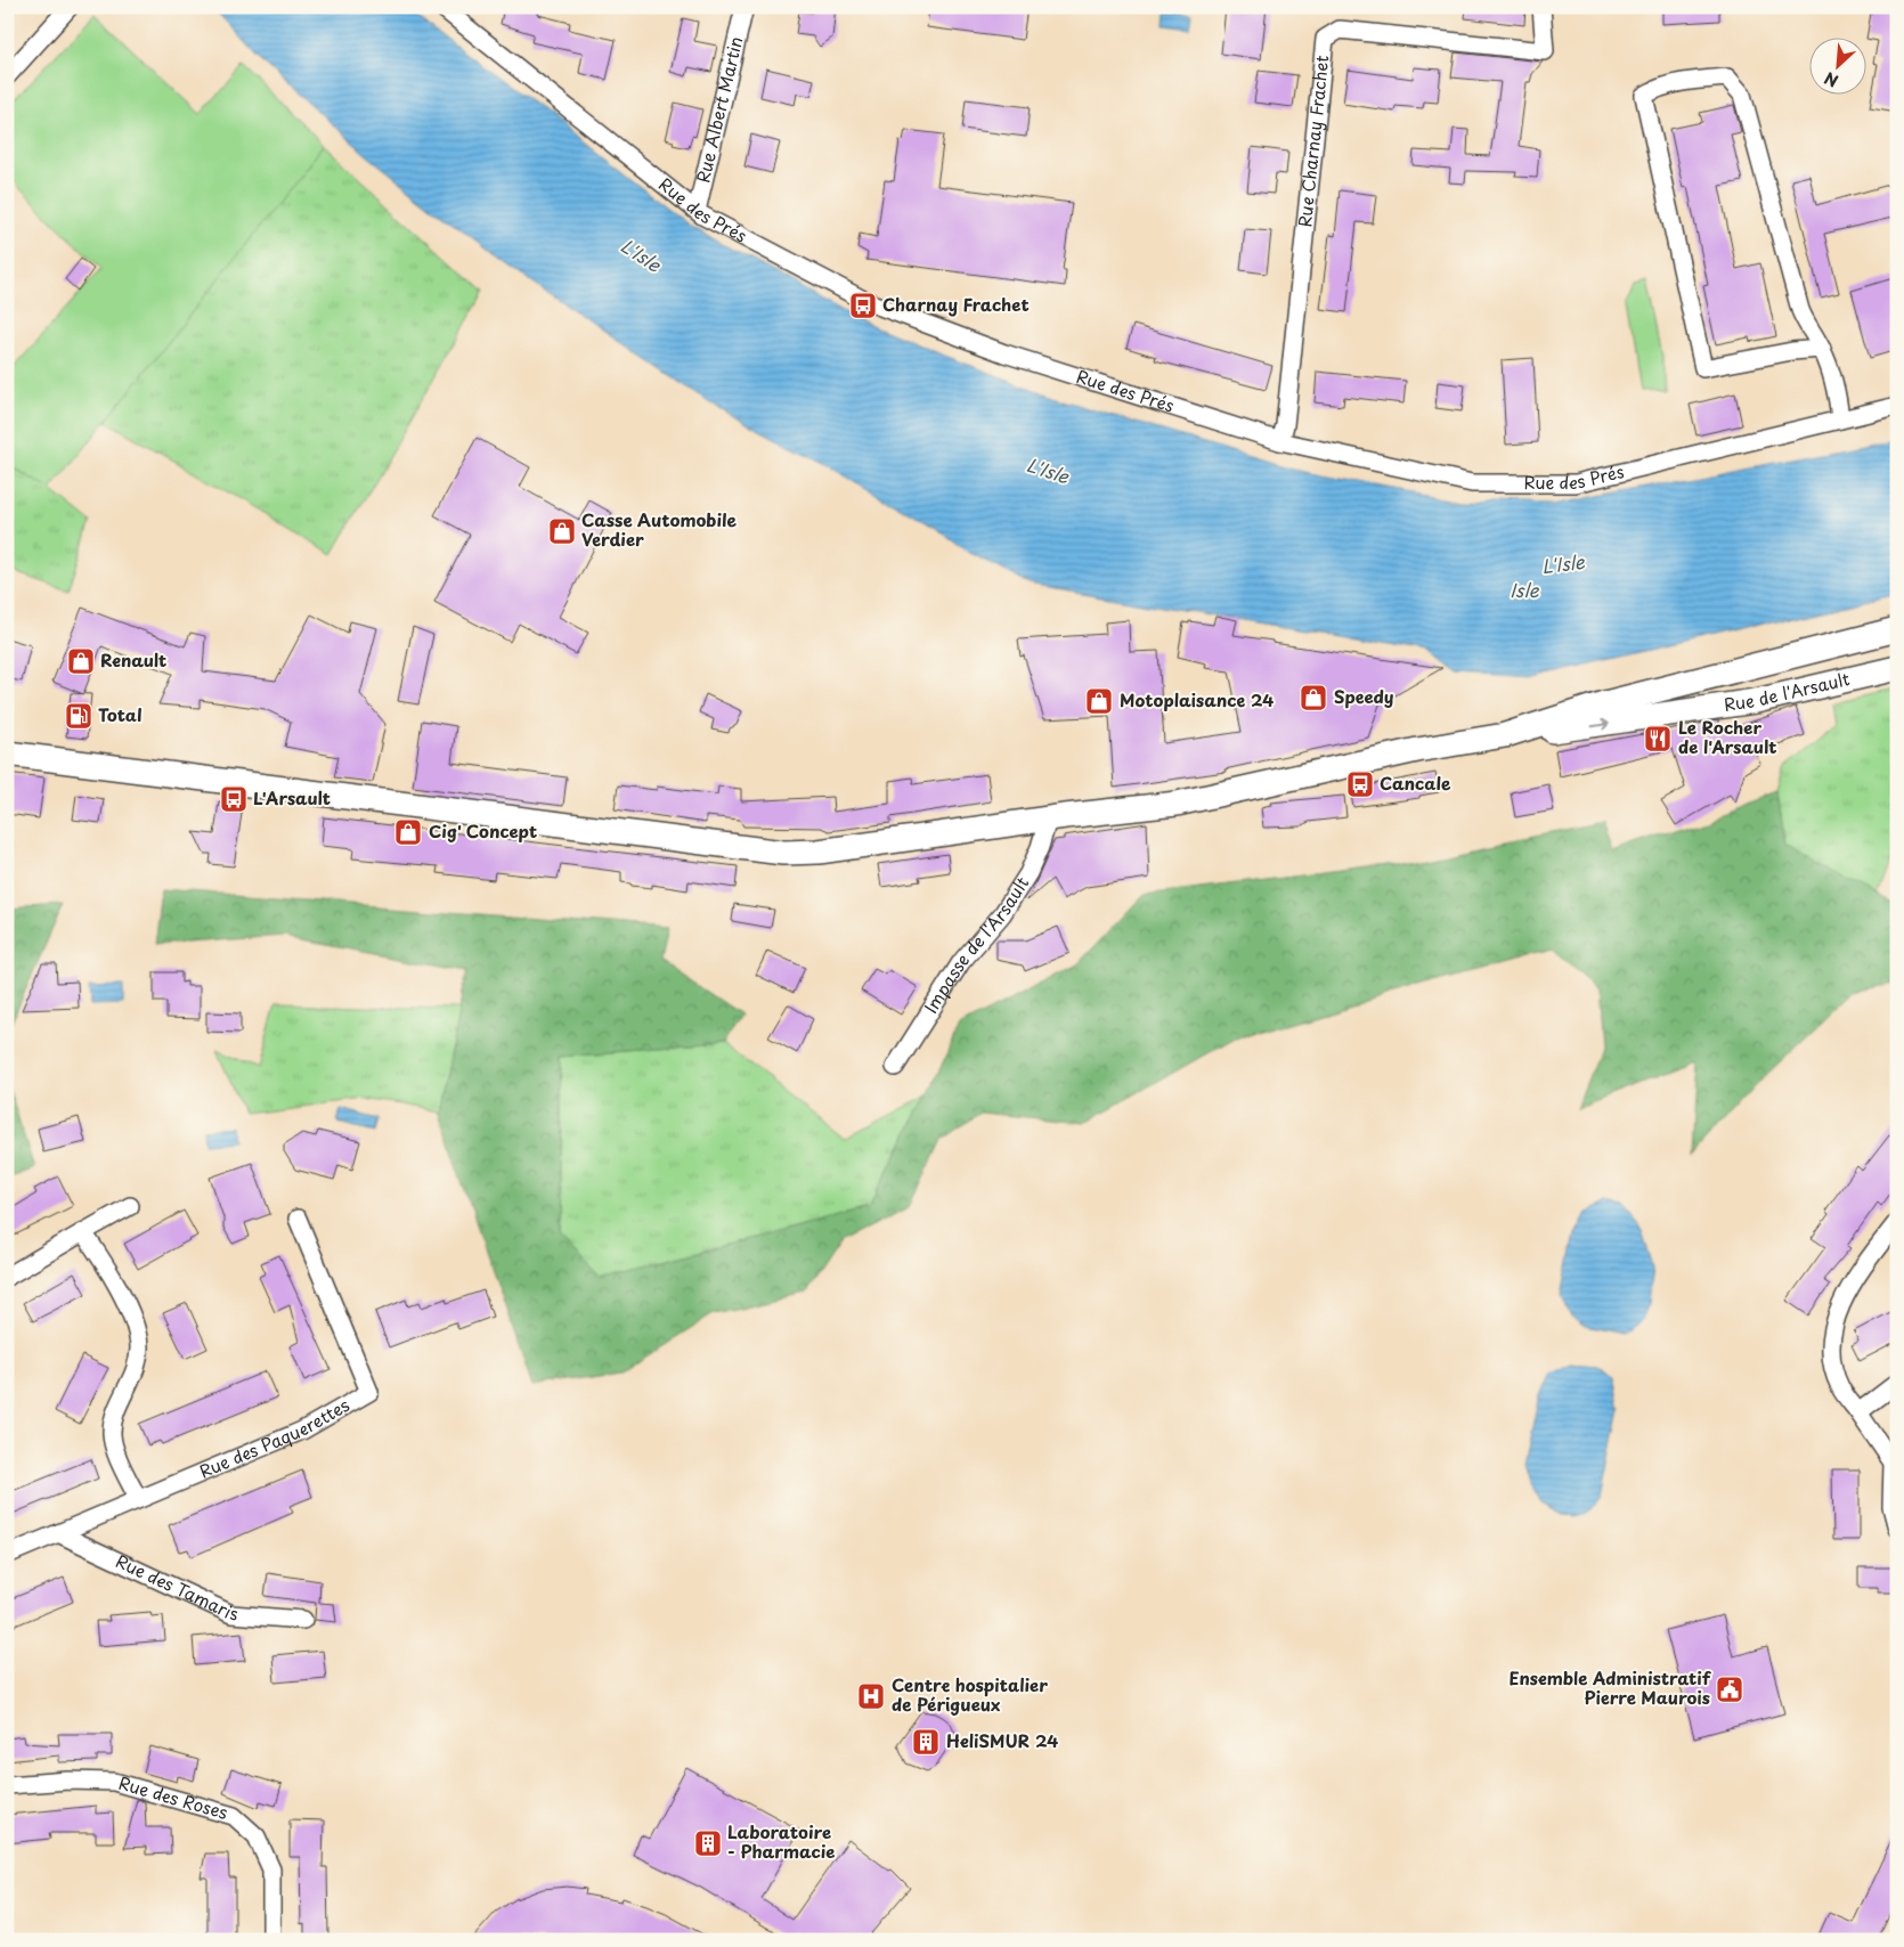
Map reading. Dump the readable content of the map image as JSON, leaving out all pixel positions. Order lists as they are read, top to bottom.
{
  "streets": {
    "main road": ["Rue de l'Arsault"],
    "street": [
      "Rue Albert Martin",
      "Rue Charnay Frachet",
      "Rue des Prés",
      "Impasse de l'Arsault",
      "Rue des Paquerettes",
      "Rue des Tamaris",
      "Rue des Roses"
    ]
  },
  "crossings": [
    ["Rue Albert Martin", "Rue des Prés"],
    ["Rue Charnay Frachet", "Rue des Prés"],
    ["Rue des Paquerettes", "Rue des Tamaris"]
  ],
  "water": ["L'Isle", "Isle"],
  "places": {
    "bus stop": ["Charnay Frachet", "Cancale", "L'Arsault"],
    "shop": [
      "Casse Automobile Verdier",
      "Renault",
      "Speedy",
      "Motoplaisance 24",
      "Cig' Concept"
    ],
    "fuel station": ["Total"],
    "restaurant": ["Le Rocher de l'Arsault"],
    "public building": ["Ensemble Administratif Pierre Maurois"],
    "hospital": ["Centre hospitalier de Périgueux"],
    "building": ["HeliSMUR 24", "Laboratoire - Pharmacie"]
  },
  "north": "bottom left"
}
